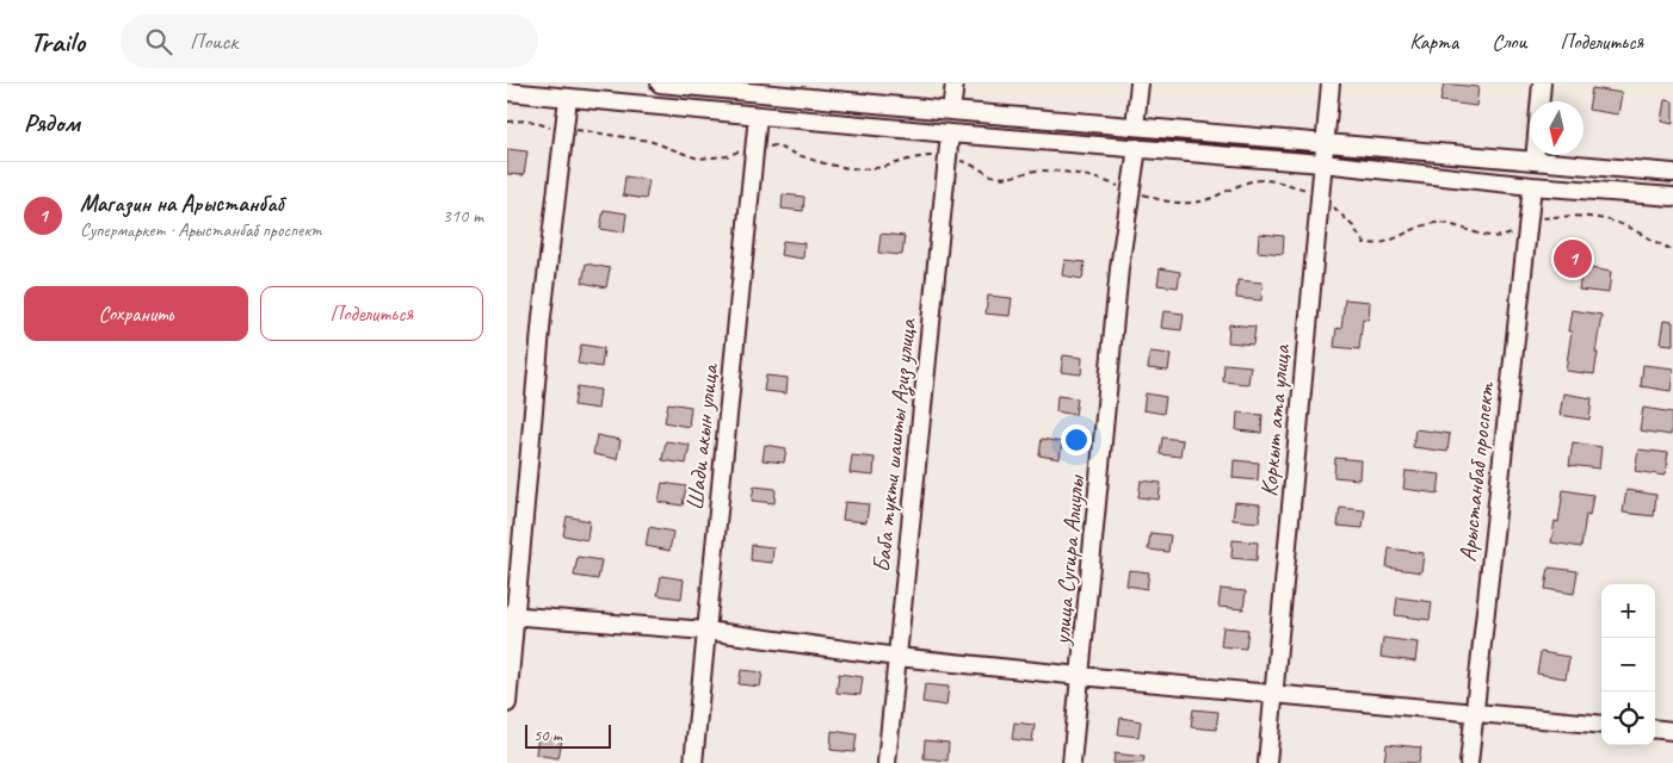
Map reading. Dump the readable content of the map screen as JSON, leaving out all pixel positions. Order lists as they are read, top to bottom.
{
  "streets": {
    "street": [
      "Коркыт ата улица",
      "Шади акын улица",
      "Баба тукти шашты Азиз улица",
      "Арыстанбаб проспект",
      "улица Сугира Алиулы"
    ]
  },
  "scale_bar": "50 m",
  "north": "bottom",
  "page": {
    "header": "Trailo",
    "search": "Поиск",
    "nav": ["Карта", "Слои", "Поделиться"],
    "heading": "Рядом",
    "list": [
      {
        "mark": "1",
        "name": "Магазин на Арыстанбаб",
        "note": "Супермаркет · Арыстанбаб проспект",
        "value": "310 m"
      }
    ],
    "pins": "1",
    "buttons": ["Сохранить", "Поделиться"],
    "map_buttons": ["+", "−"],
    "scale": "50 m"
  }
}
